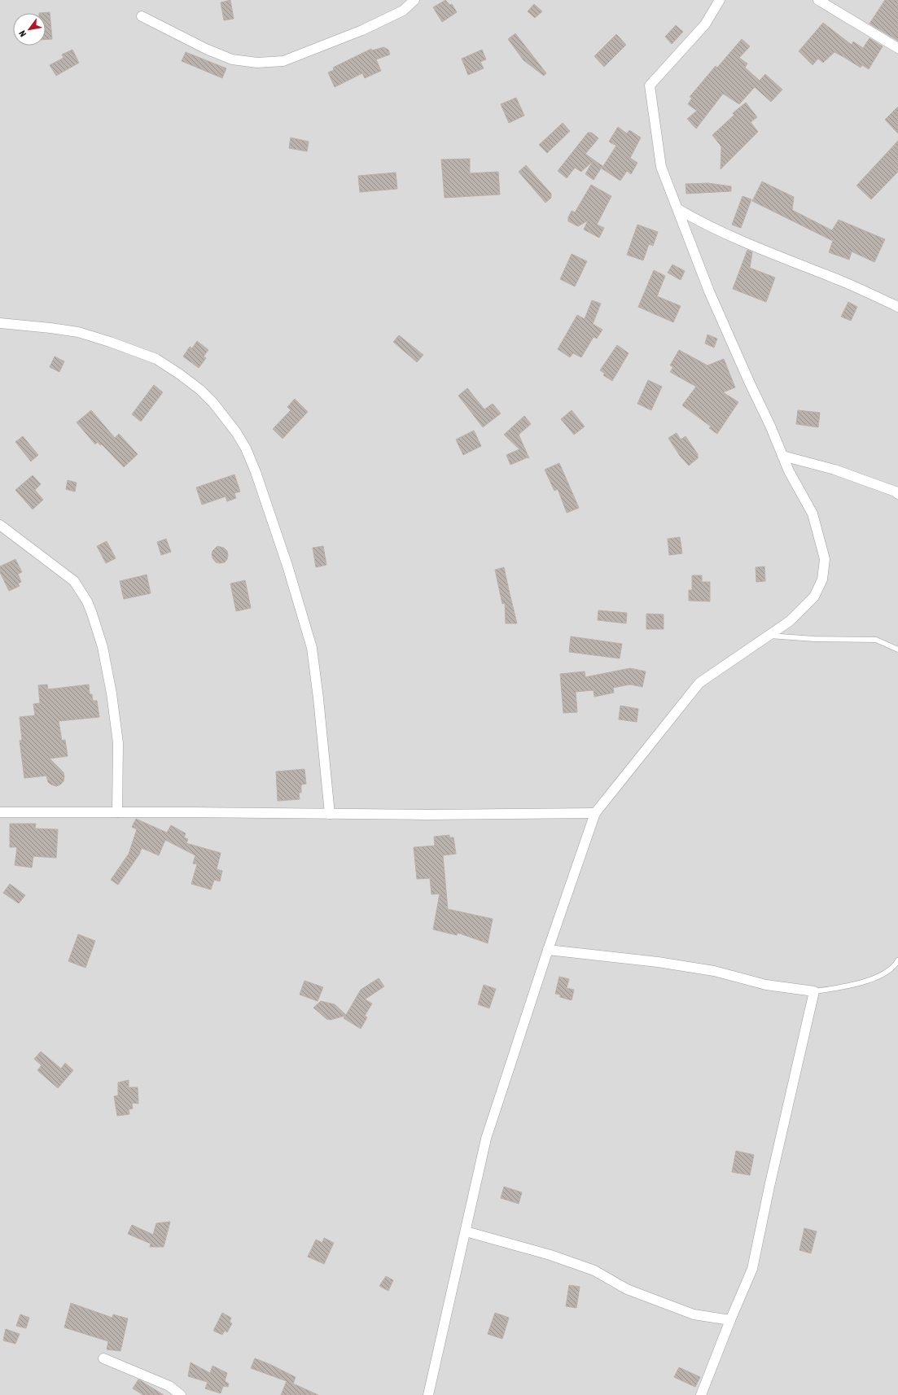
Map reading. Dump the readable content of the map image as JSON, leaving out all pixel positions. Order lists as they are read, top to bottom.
{
  "north": "bottom left"
}
